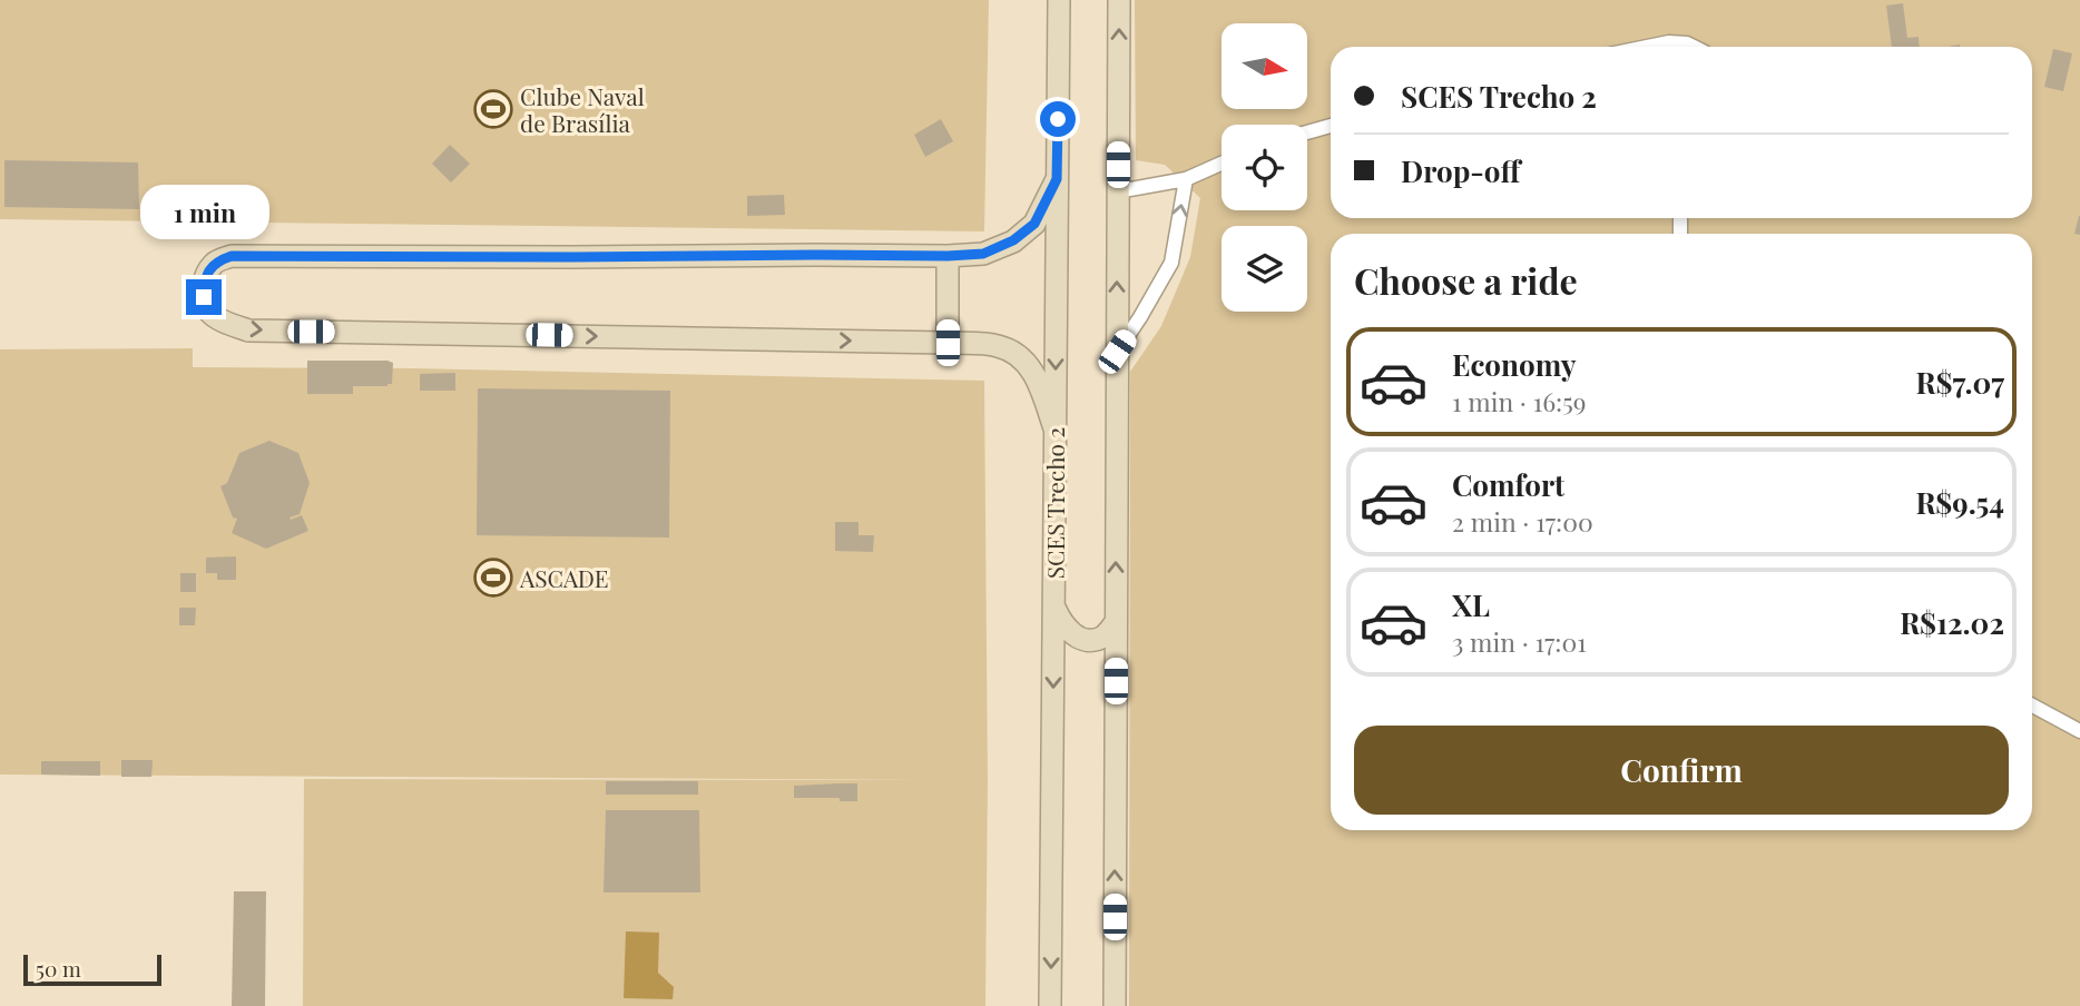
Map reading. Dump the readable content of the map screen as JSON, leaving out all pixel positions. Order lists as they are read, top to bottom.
{
  "streets": {
    "main road": ["SCES Trecho 2"]
  },
  "places": {
    "sports": ["Clube Naval de Brasília", "ASCADE"]
  },
  "scale_bar": "50 m",
  "north": "right",
  "page": {
    "banner": ["SCES Trecho 2", "Drop-off"],
    "bubble": "1 min",
    "heading": "Choose a ride",
    "list": [
      {
        "name": "Economy",
        "note": "1 min · 16:59",
        "value": "R$7.07"
      },
      {
        "name": "Comfort",
        "note": "2 min · 17:00",
        "value": "R$9.54"
      },
      {
        "name": "XL",
        "note": "3 min · 17:01",
        "value": "R$12.02"
      }
    ],
    "buttons": "Confirm",
    "scale": "50 m"
  }
}
